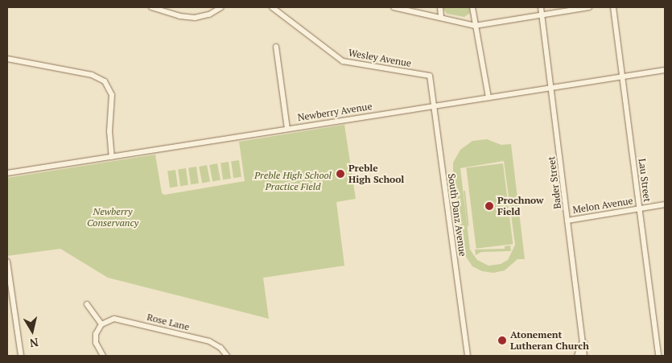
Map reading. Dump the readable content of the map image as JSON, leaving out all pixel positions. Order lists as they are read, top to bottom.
{
  "streets": {
    "street": [
      "Wesley Avenue",
      "Newberry Avenue",
      "Lau Street",
      "Bader Street",
      "Melon Avenue",
      "South Danz Avenue",
      "Rose Lane"
    ]
  },
  "crossings": [
    ["Wesley Avenue", "South Danz Avenue"],
    ["Newberry Avenue", "Lau Street"],
    ["Newberry Avenue", "Bader Street"],
    ["Newberry Avenue", "South Danz Avenue"],
    ["Lau Street", "Melon Avenue"],
    ["Bader Street", "Melon Avenue"]
  ],
  "parks": ["Preble High School Practice Field", "Newberry Conservancy"],
  "places": ["Preble High School", "Prochnow Field", "Atonement Lutheran Church"],
  "north": "bottom"
}
